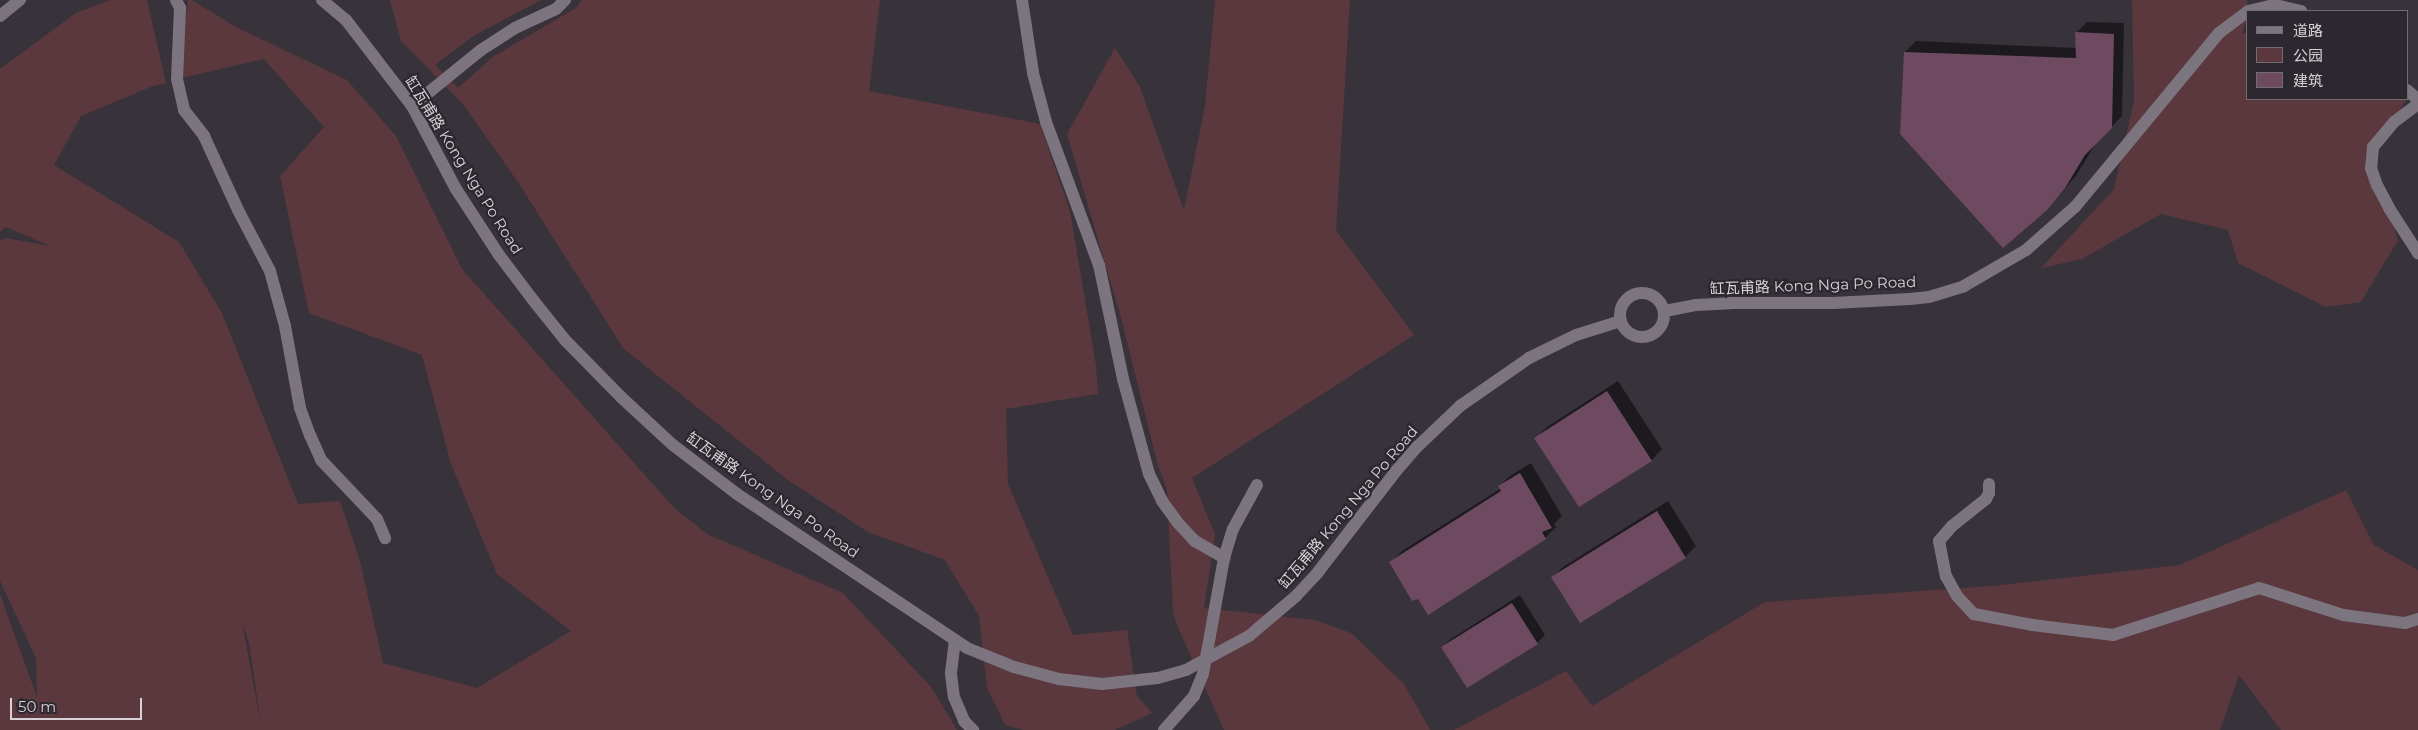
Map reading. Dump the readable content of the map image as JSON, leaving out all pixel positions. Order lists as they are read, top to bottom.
{
  "streets": {
    "street": ["缸瓦甫路 Kong Nga Po Road"]
  },
  "legend": ["道路", "公园", "建筑"],
  "scale_bar": "50 m"
}
